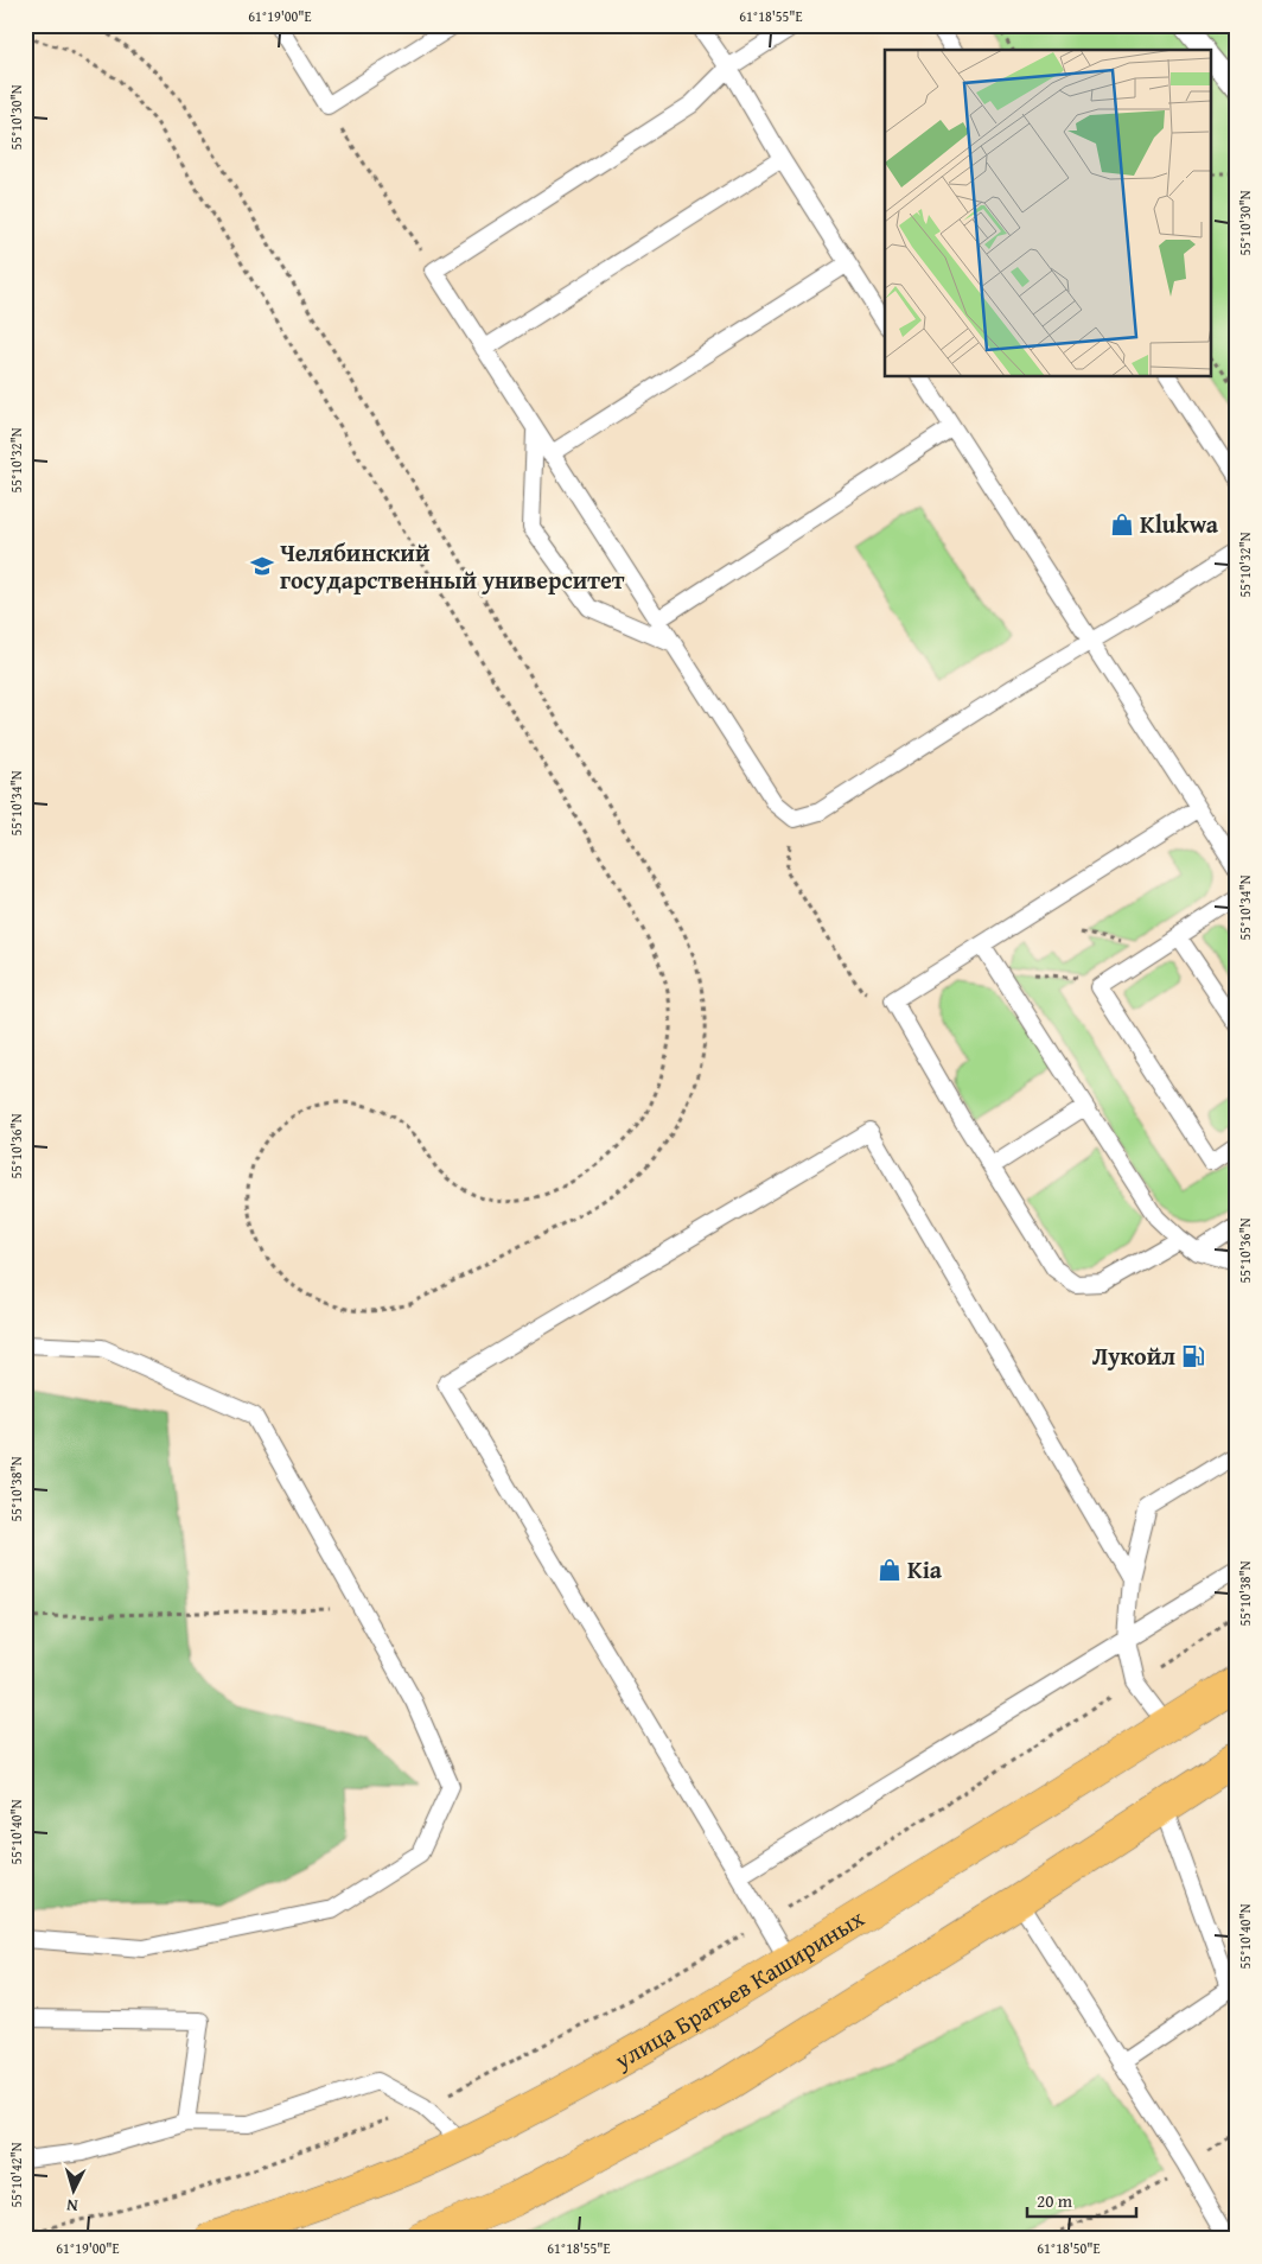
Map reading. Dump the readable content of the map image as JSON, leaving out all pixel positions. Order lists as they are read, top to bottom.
{
  "streets": {
    "main road": ["улица Братьев Кашириных"]
  },
  "places": {
    "shop": ["Klukwa", "Kia"],
    "school or university": ["Челябинский государственный университет"],
    "fuel station": ["Лукойл"]
  },
  "scale_bar": "20 m",
  "north": "bottom",
  "coordinates": [
    "61°19'00\"E",
    "61°18'55\"E",
    "55°10'30\"N",
    "55°10'32\"N",
    "55°10'34\"N",
    "55°10'36\"N",
    "55°10'38\"N",
    "55°10'40\"N",
    "55°10'42\"N",
    "61°18'50\"E"
  ]
}
